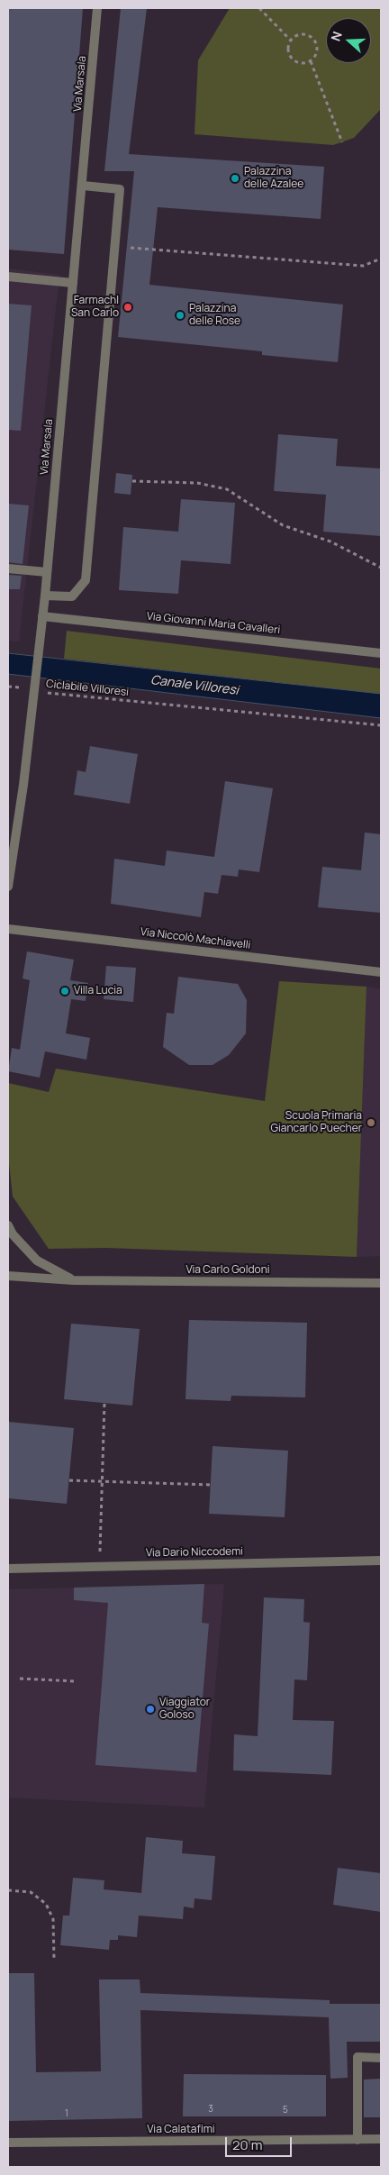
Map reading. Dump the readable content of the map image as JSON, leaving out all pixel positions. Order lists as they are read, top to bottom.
{
  "streets": {
    "street": [
      "Via Marsala",
      "Via Giovanni Maria Cavalleri",
      "Via Niccolò Machiavelli",
      "Via Carlo Goldoni",
      "Via Dario Niccodemi",
      "Via Calatafimi"
    ],
    "path": ["Ciclabile Villoresi"]
  },
  "crossings": [
    ["Via Marsala", "Via Giovanni Maria Cavalleri"],
    ["Via Marsala", "Ciclabile Villoresi"]
  ],
  "water": ["Canale Villoresi"],
  "places": [
    "Palazzina delle Azalee",
    "Farmachl San Carlo",
    "Palazzina delle Rose",
    "Villa Lucia",
    "Scuola Primaria Giancarlo Puecher",
    "Viaggiator Goloso"
  ],
  "house_numbers": ["3", "5", "1"],
  "scale_bar": "20 m",
  "north": "left"
}
